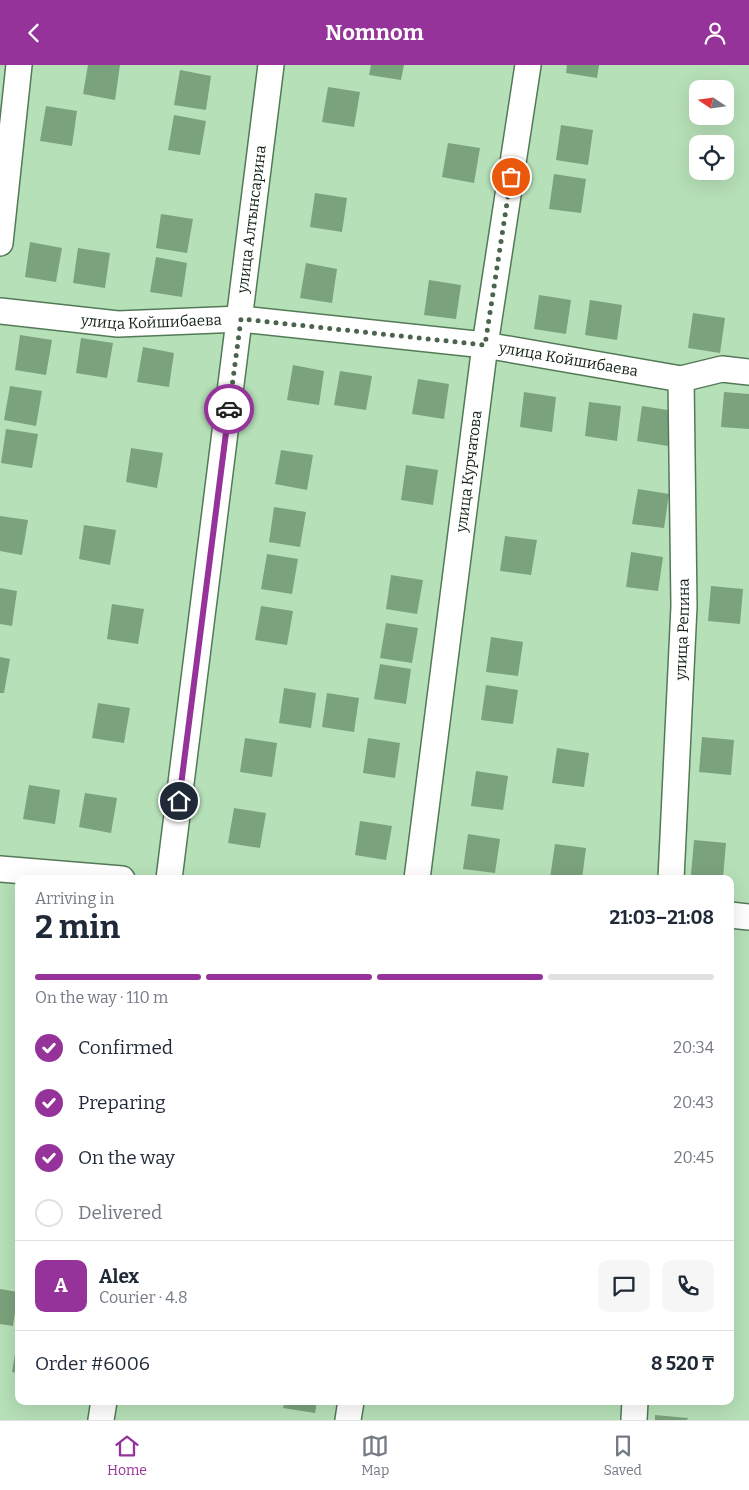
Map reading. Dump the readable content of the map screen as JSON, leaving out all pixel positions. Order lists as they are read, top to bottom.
{
  "streets": {
    "street": [
      "улица Алтынсарина",
      "улица Койшибаева",
      "улица Курчатова",
      "улица Репина"
    ]
  },
  "crossings": [
    ["улица Алтынсарина", "улица Койшибаева"],
    ["улица Койшибаева", "улица Курчатова"],
    ["улица Койшибаева", "улица Репина"]
  ],
  "north": "left",
  "page": {
    "header": "Nomnom",
    "heading": ["2 min", "Arriving in", "21:03–21:08"],
    "panel": [
      "Alex",
      "Courier · 4.8",
      "Order #6006",
      "8 520 ₸"
    ],
    "bar": "On the way · 110 m",
    "list": [
      ["Confirmed", "20:34"],
      ["Preparing", "20:43"],
      ["On the way", "20:45"],
      "Delivered"
    ],
    "round": "A",
    "tabs": ["Home", "Map", "Saved"]
  }
}
